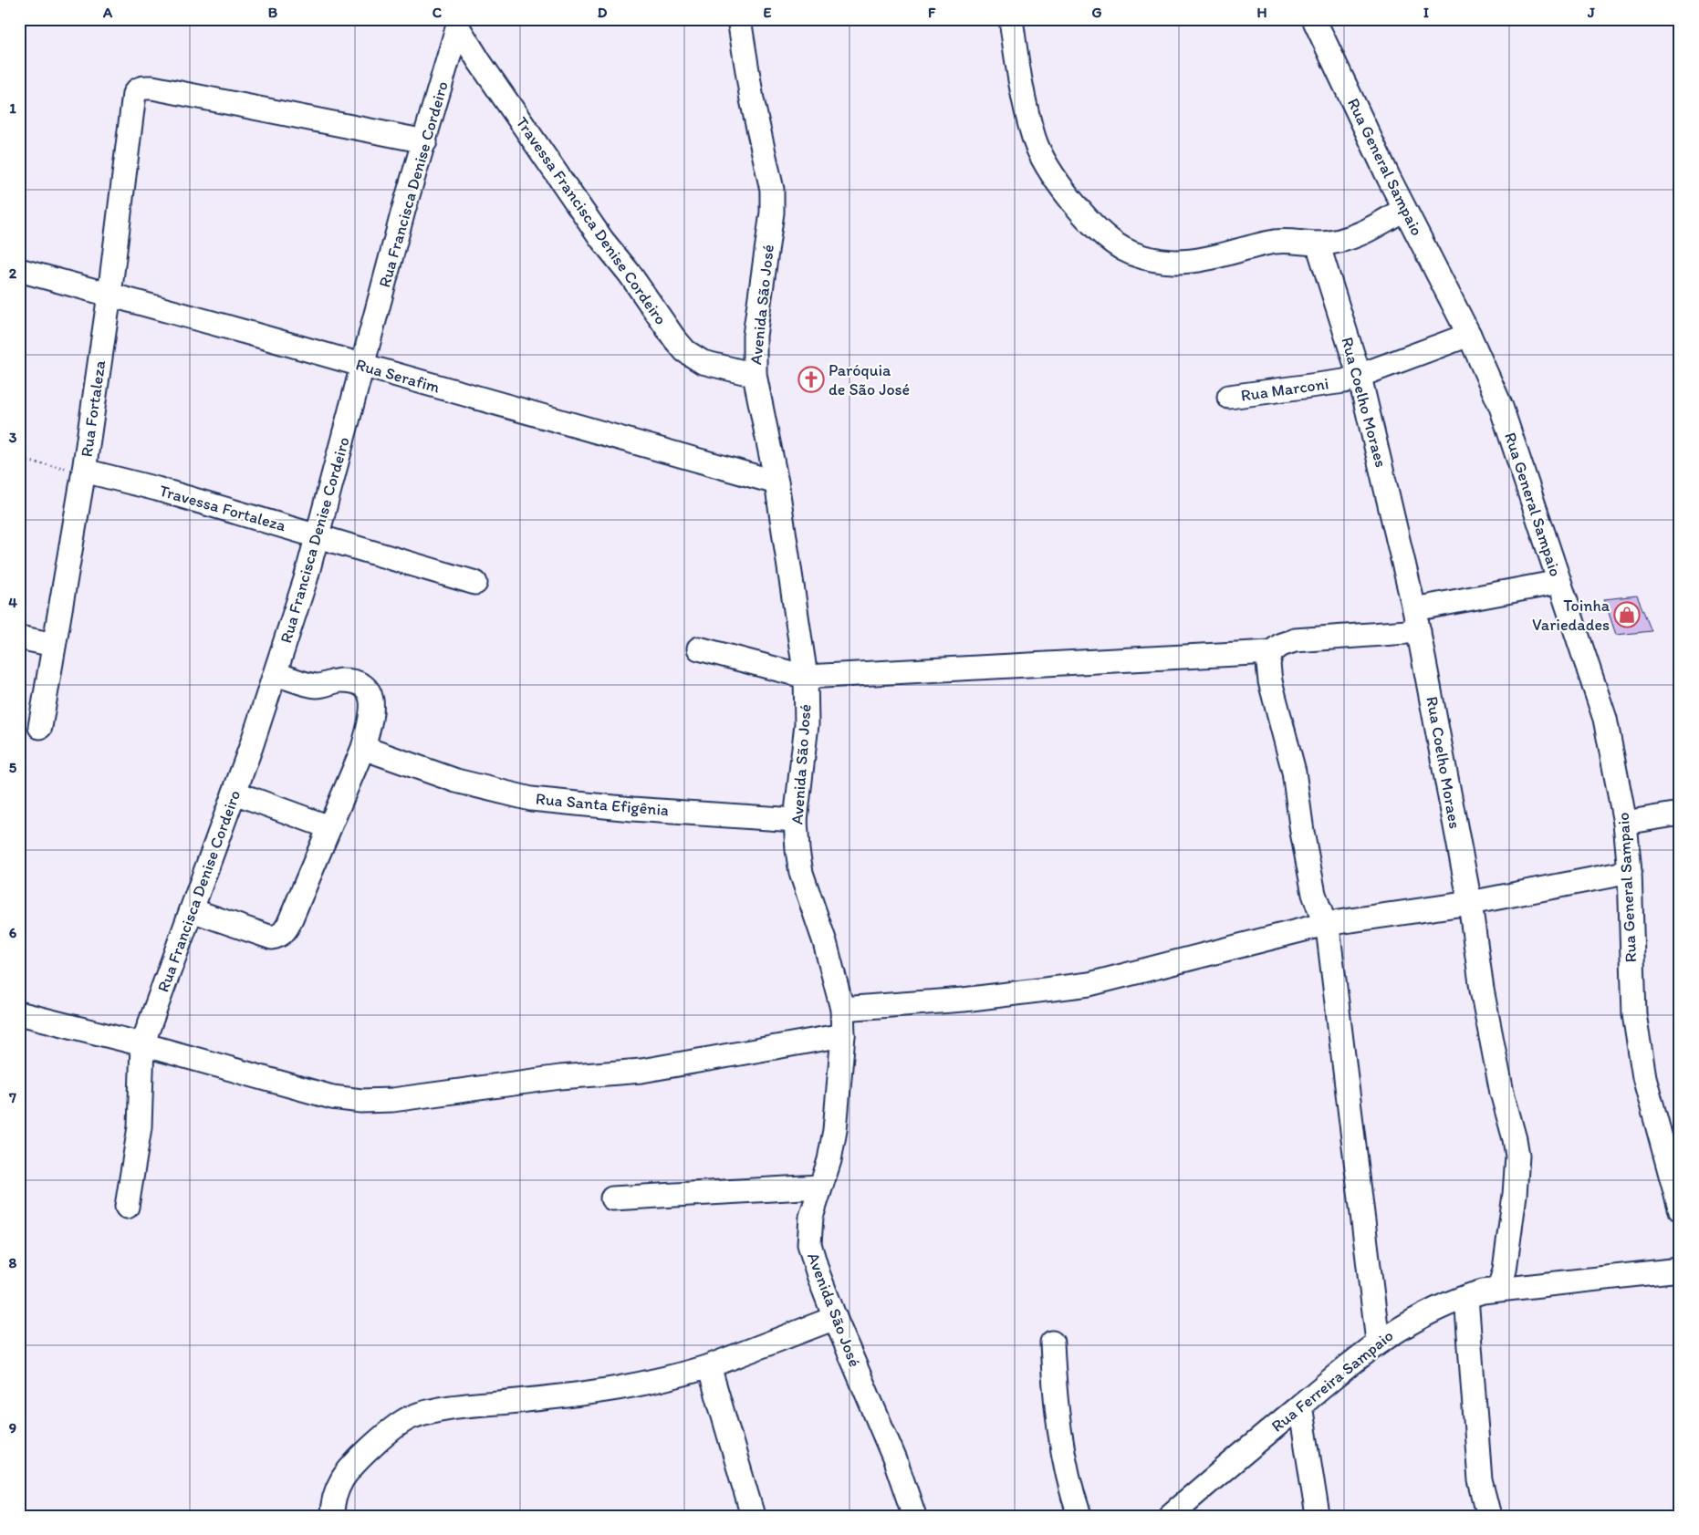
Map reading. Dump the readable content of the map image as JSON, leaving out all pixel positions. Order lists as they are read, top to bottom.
{
  "streets": {
    "street": [
      "Rua General Sampaio",
      "Rua Francisca Denise Cordeiro",
      "Travessa Francisca Denise Cordeiro",
      "Avenida São José",
      "Rua Serafim",
      "Rua Marconi",
      "Rua Coelho Moraes",
      "Rua Fortaleza",
      "Travessa Fortaleza",
      "Rua Santa Efigênia",
      "Rua Ferreira Sampaio"
    ]
  },
  "crossings": [
    ["Rua General Sampaio", "Rua Marconi"],
    ["Rua Francisca Denise Cordeiro", "Travessa Francisca Denise Cordeiro"],
    ["Rua Francisca Denise Cordeiro", "Rua Serafim"],
    ["Rua Francisca Denise Cordeiro", "Rua Fortaleza"],
    ["Rua Francisca Denise Cordeiro", "Travessa Fortaleza"],
    ["Travessa Francisca Denise Cordeiro", "Avenida São José"],
    ["Avenida São José", "Rua Serafim"],
    ["Avenida São José", "Rua Santa Efigênia"],
    ["Rua Serafim", "Rua Fortaleza"],
    ["Rua Marconi", "Rua Coelho Moraes"],
    ["Rua Coelho Moraes", "Rua Ferreira Sampaio"],
    ["Rua Fortaleza", "Travessa Fortaleza"]
  ],
  "places": {
    "church": ["Paróquia de São José"],
    "shop": ["Toinha Variedades"]
  },
  "grid": {
    "columns": [
      "A",
      "B",
      "C",
      "D",
      "E",
      "F",
      "G",
      "H",
      "I",
      "J"
    ],
    "rows": [
      "1",
      "2",
      "3",
      "4",
      "5",
      "6",
      "7",
      "8",
      "9"
    ]
  }
}
